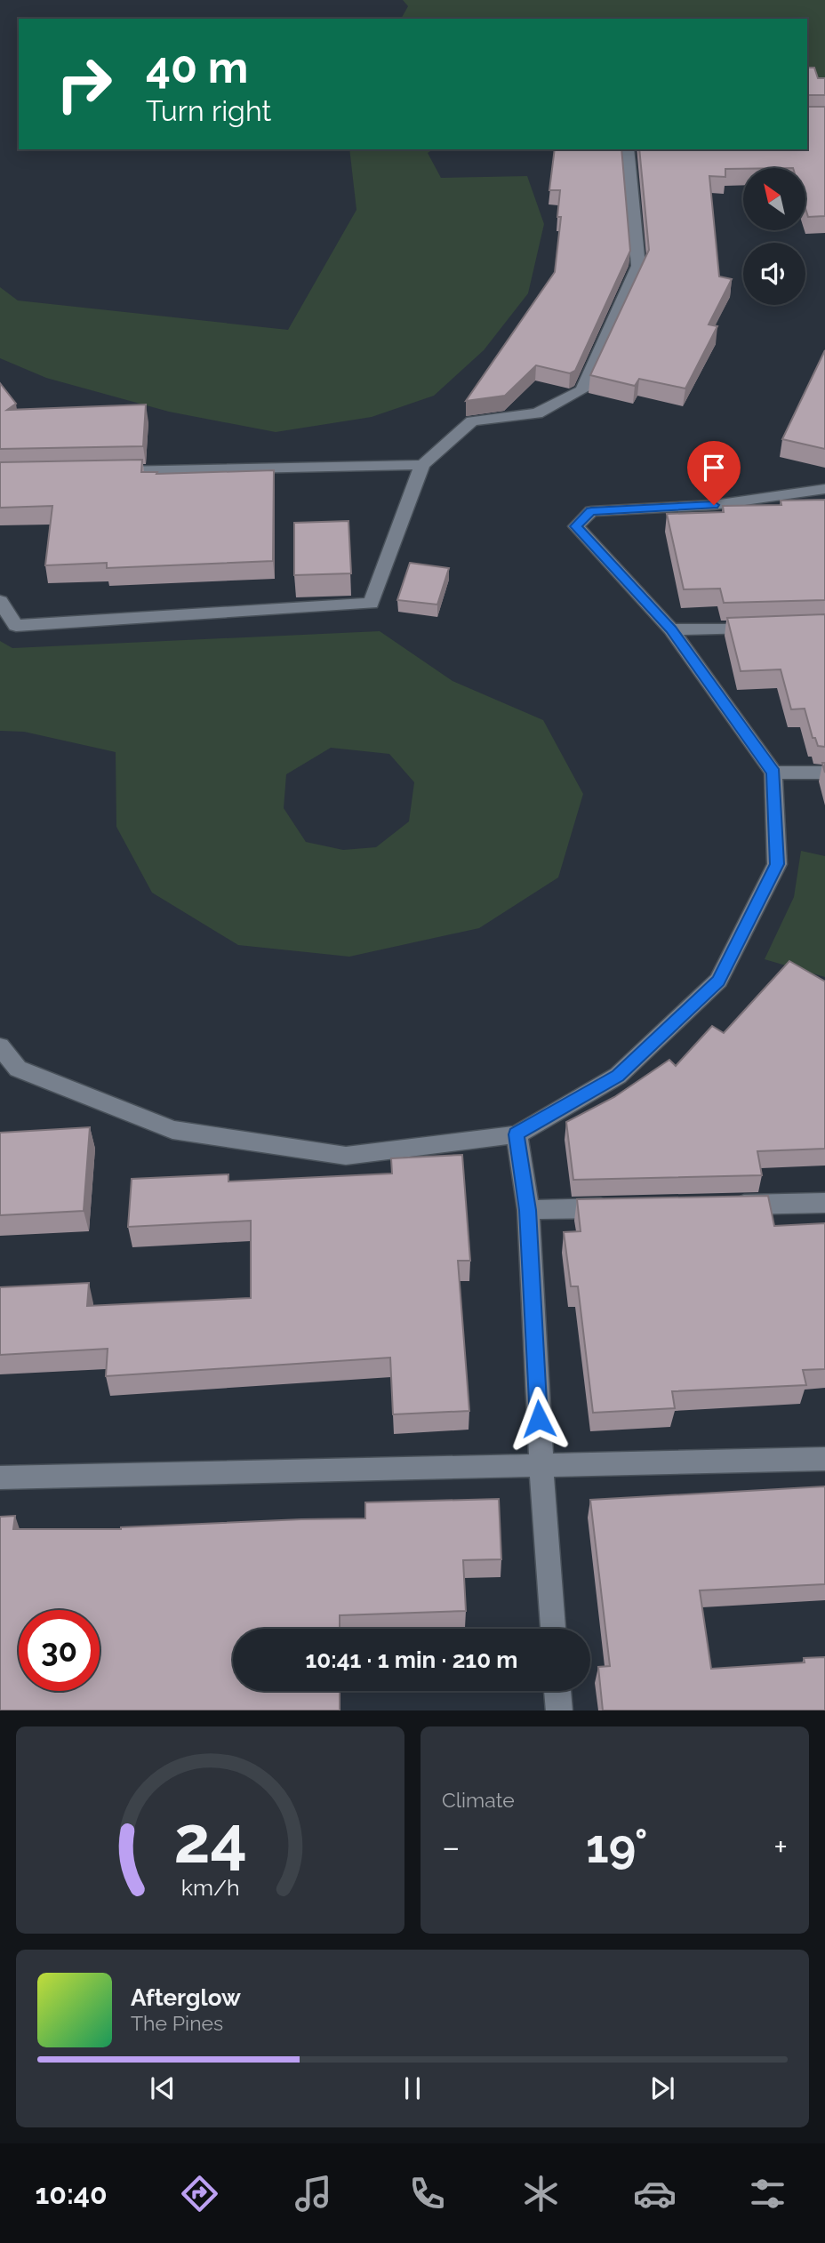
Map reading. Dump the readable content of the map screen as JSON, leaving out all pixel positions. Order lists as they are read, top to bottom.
{
  "north": "top left",
  "page": {
    "turn": ["40 m", "Turn right"],
    "limit": "30",
    "trip": "10:41 · 1 min · 210 m",
    "tile": "Climate",
    "heat": ["−", "19°", "+"],
    "song": ["Afterglow", "The Pines"],
    "tabs": "10:40",
    "gauge": ["24", "km/h"]
  }
}
